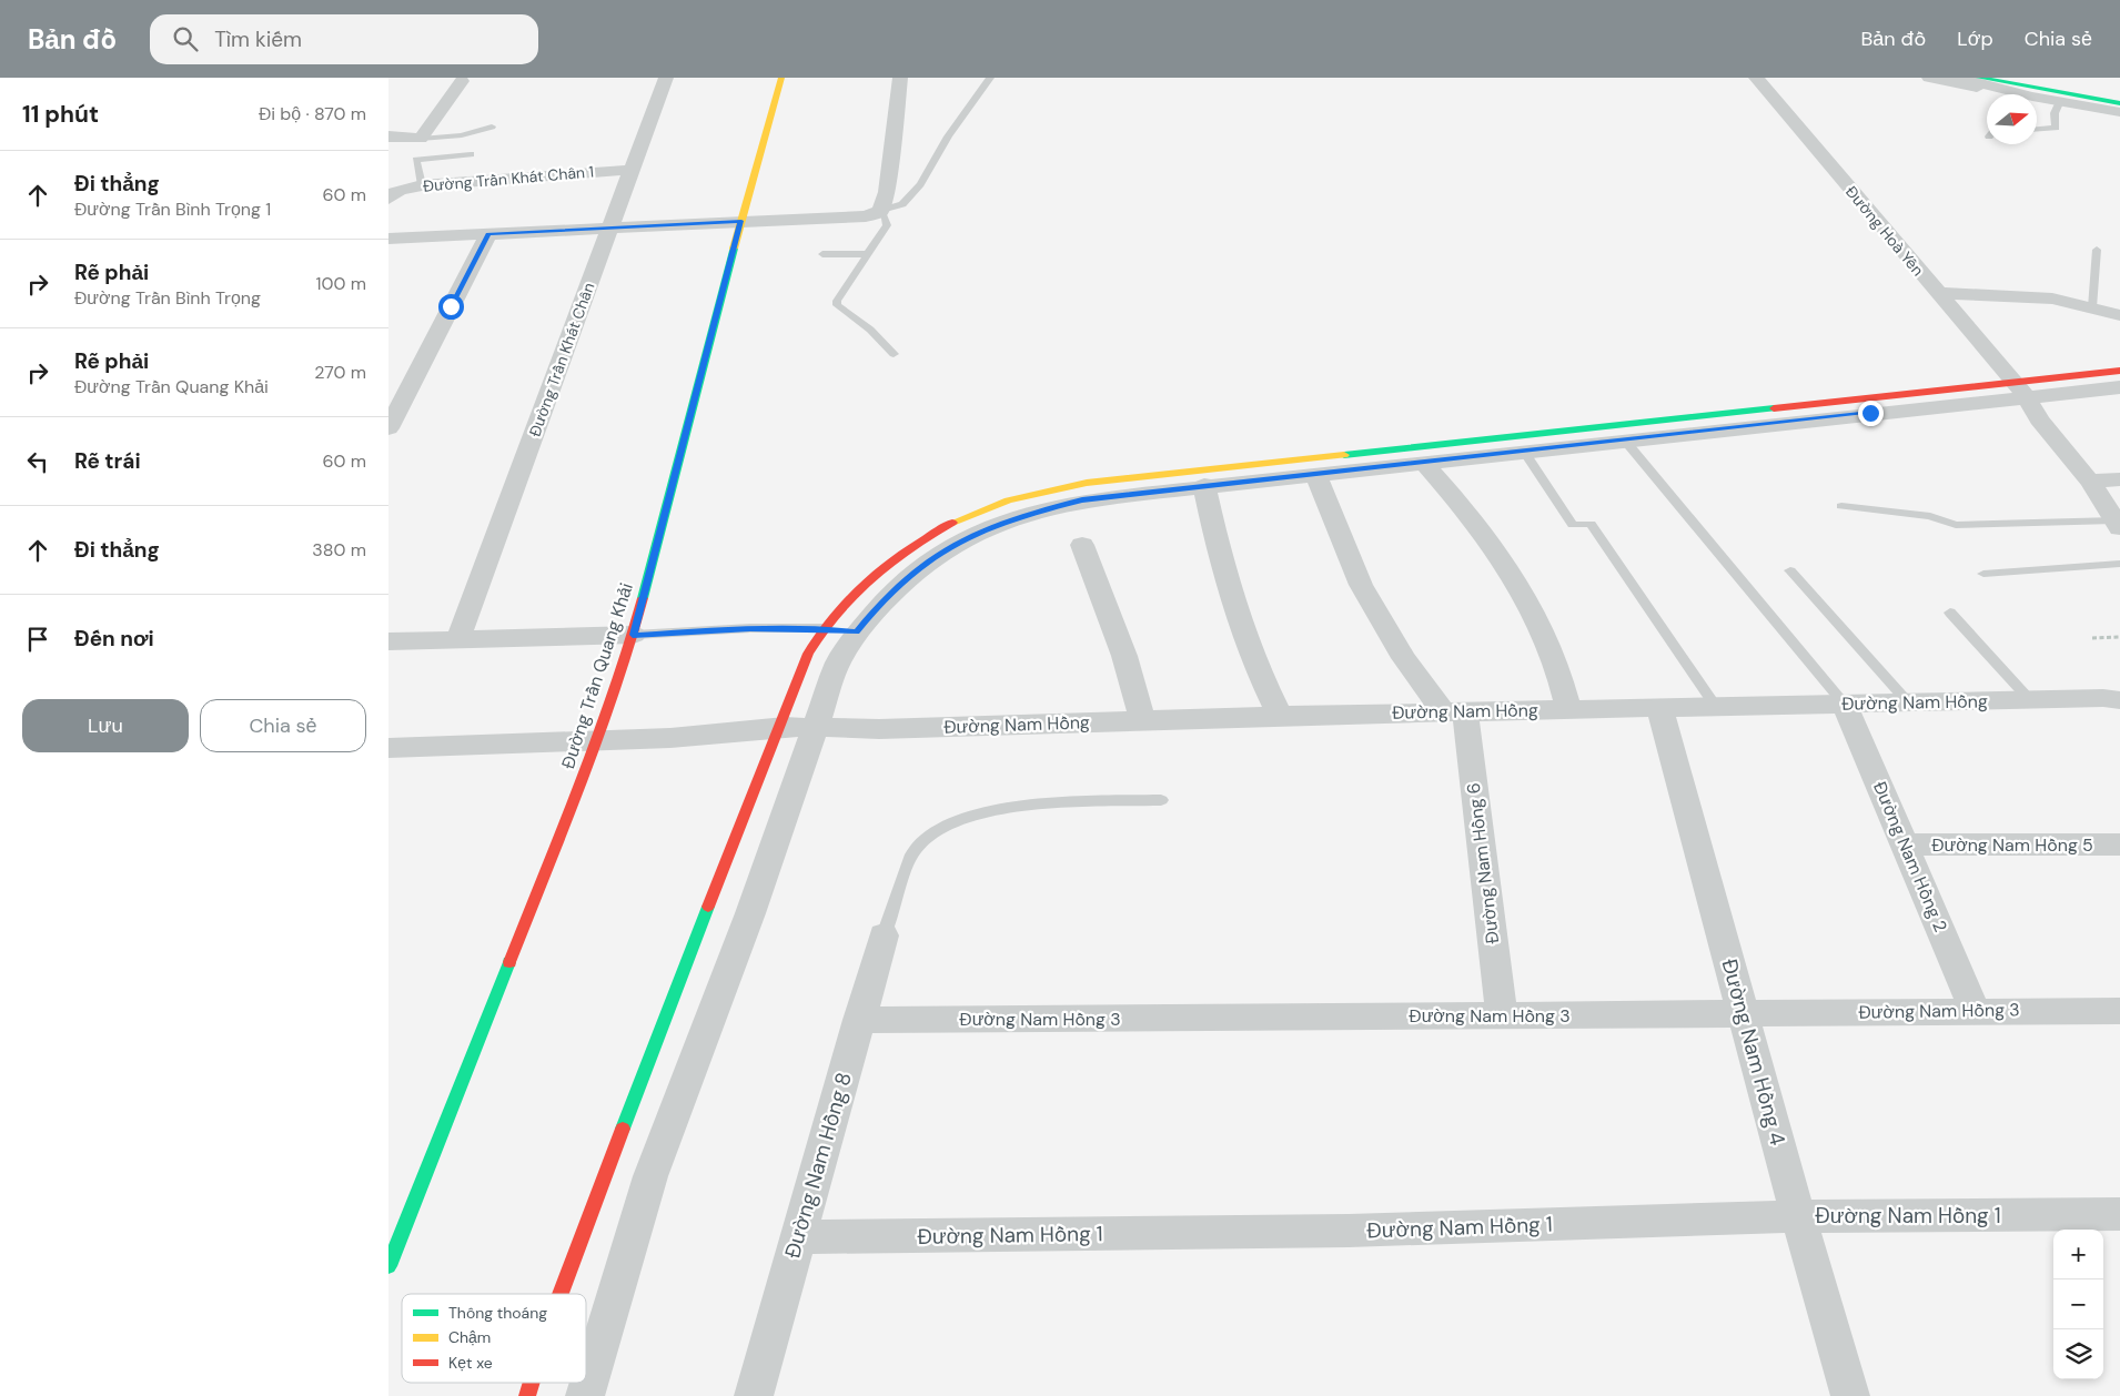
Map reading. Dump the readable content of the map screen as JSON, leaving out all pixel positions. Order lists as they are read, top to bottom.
{
  "streets": {
    "street": [
      "Đường Trần Khát Chân 1",
      "Đường Hoà Yên",
      "Đường Trần Khát Chân",
      "Đường Trần Quang Khải",
      "Đường Nam Hồng",
      "Đường Nam Hồng 5",
      "Đường Nam Hồng 2",
      "Đường Nam Hồng 6",
      "Đường Nam Hồng 3",
      "Đường Nam Hồng 4",
      "Đường Nam Hồng 8",
      "Đường Nam Hồng 1"
    ]
  },
  "crossings": [
    ["Đường Trần Khát Chân 1", "Đường Trần Khát Chân"],
    ["Đường Trần Quang Khải", "Đường Nam Hồng"],
    ["Đường Nam Hồng", "Đường Nam Hồng 2"],
    ["Đường Nam Hồng", "Đường Nam Hồng 6"],
    ["Đường Nam Hồng", "Đường Nam Hồng 4"],
    ["Đường Nam Hồng 5", "Đường Nam Hồng 2"],
    ["Đường Nam Hồng 2", "Đường Nam Hồng 3"],
    ["Đường Nam Hồng 6", "Đường Nam Hồng 3"],
    ["Đường Nam Hồng 3", "Đường Nam Hồng 4"],
    ["Đường Nam Hồng 3", "Đường Nam Hồng 8"],
    ["Đường Nam Hồng 4", "Đường Nam Hồng 1"],
    ["Đường Nam Hồng 8", "Đường Nam Hồng 1"]
  ],
  "legend": ["Thông thoáng", "Chậm", "Kẹt xe"],
  "north": "right",
  "page": {
    "header": "Bản đồ",
    "search": "Tìm kiếm",
    "nav": ["Bản đồ", "Lớp", "Chia sẻ"],
    "heading": ["11 phút", "Đi bộ · 870 m"],
    "list": [
      ["Đi thẳng", "Đường Trần Bình Trọng 1", "60 m"],
      ["Rẽ phải", "Đường Trần Bình Trọng", "100 m"],
      ["Rẽ phải", "Đường Trần Quang Khải", "270 m"],
      ["Rẽ trái", "60 m"],
      ["Đi thẳng", "380 m"],
      "Đến nơi"
    ],
    "buttons": ["Lưu", "Chia sẻ"],
    "map_buttons": ["+", "−"]
  }
}
